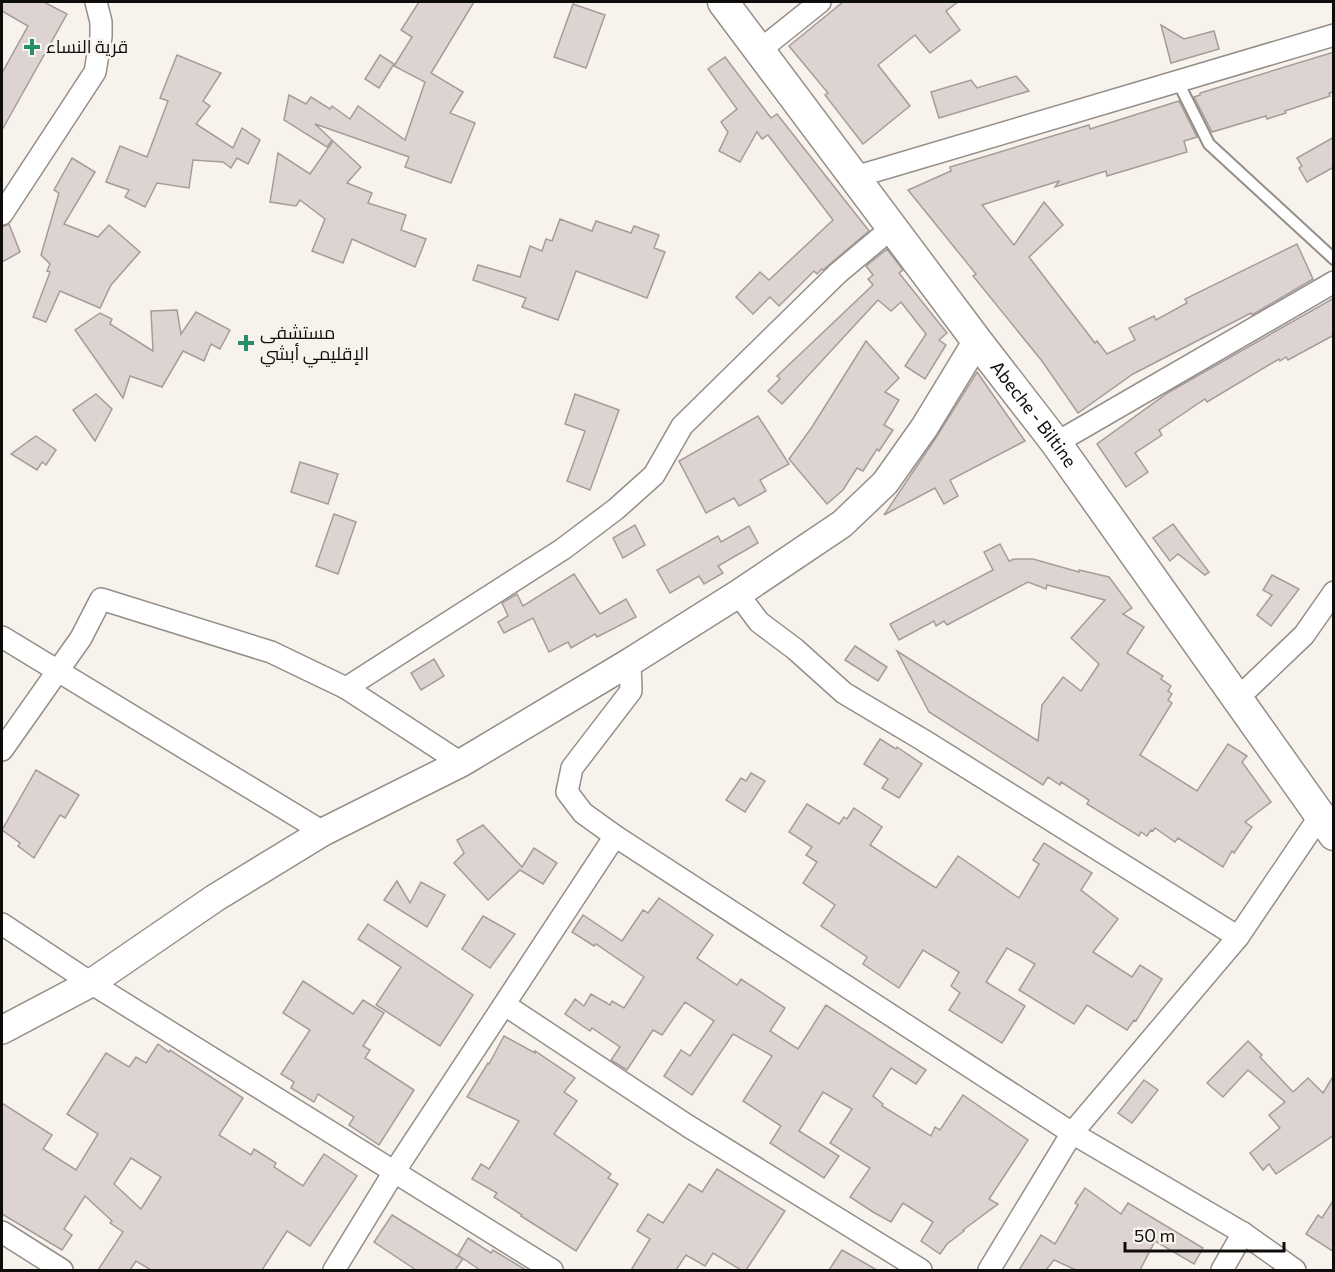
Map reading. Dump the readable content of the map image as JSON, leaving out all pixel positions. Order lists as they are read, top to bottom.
{
  "streets": {
    "main road": ["Abeche - Biltine"]
  },
  "places": {
    "health": ["قرية النساء", "مستشفى الإقليمي أبشي"]
  },
  "scale_bar": "50 m"
}
